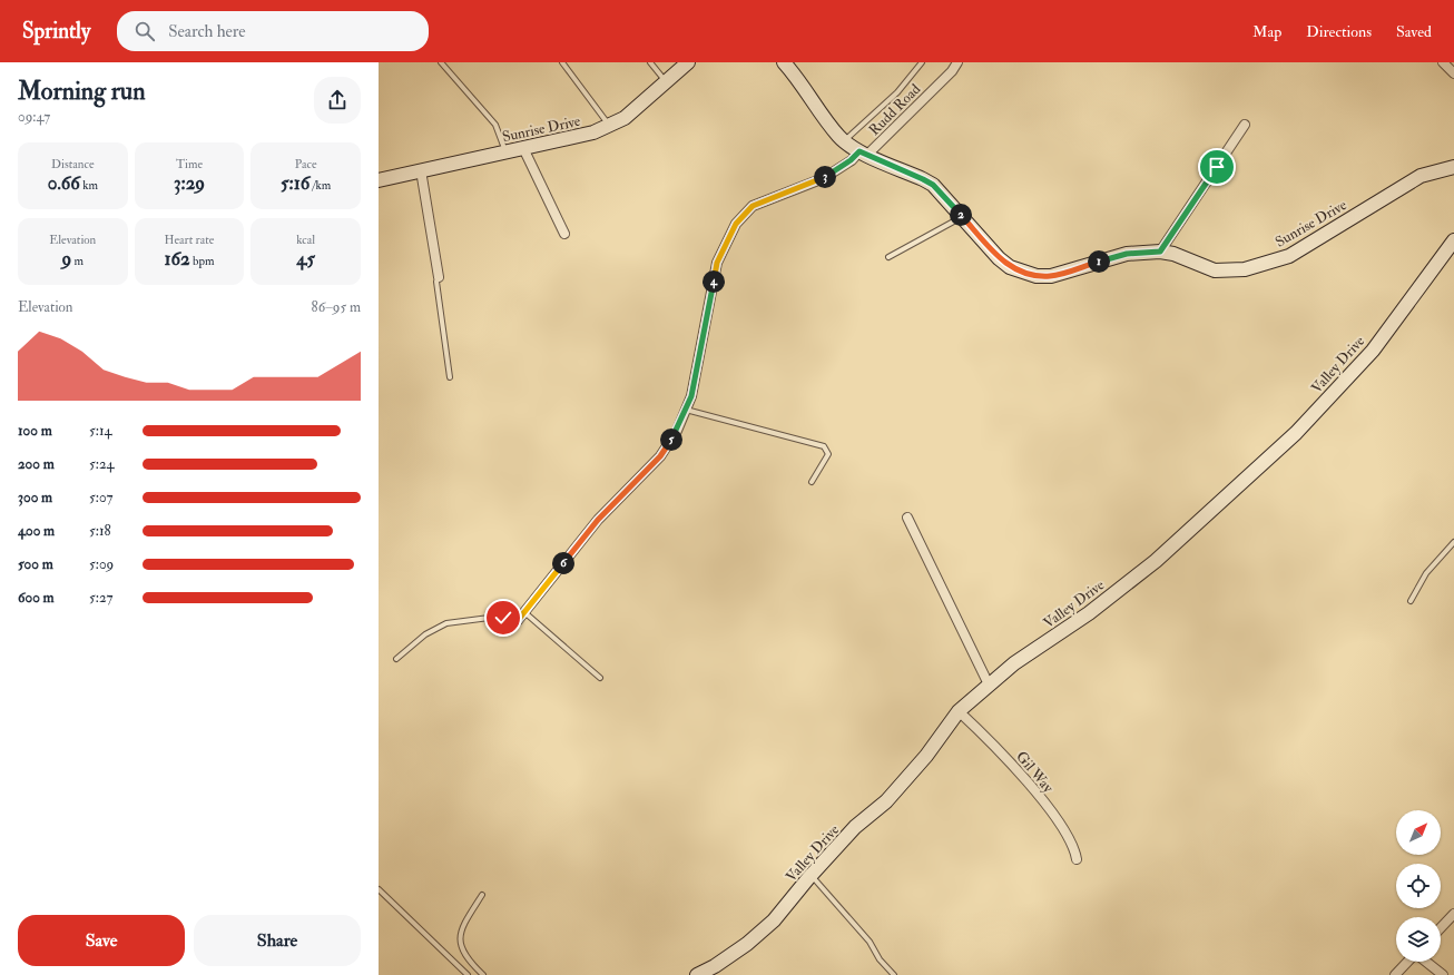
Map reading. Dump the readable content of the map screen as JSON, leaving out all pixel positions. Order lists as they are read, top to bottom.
{
  "streets": {
    "street": [
      "Rudd Road",
      "Sunrise Drive",
      "Valley Drive",
      "Gil Way"
    ]
  },
  "crossings": [
    ["Rudd Road", "Sunrise Drive"],
    ["Valley Drive", "Gil Way"]
  ],
  "north": "top right",
  "page": {
    "header": "Sprintly",
    "search": "Search here",
    "nav": ["Map", "Directions", "Saved"],
    "heading": ["Morning run", "09:47"],
    "stats": [
      ["Distance", "0.66 km"],
      ["Time", "3:29"],
      ["Pace", "5:16 /km"],
      ["Elevation", "9 m"],
      ["Heart rate", "162 bpm"],
      ["kcal", "45"]
    ],
    "pins": [
      "3",
      "2",
      "1",
      "4",
      "5",
      "6"
    ],
    "chart": ["Elevation", "86–95 m"],
    "list": [
      {
        "name": "100 m",
        "note": "5:14"
      },
      {
        "name": "200 m",
        "note": "5:24"
      },
      {
        "name": "300 m",
        "note": "5:07"
      },
      {
        "name": "400 m",
        "note": "5:18"
      },
      {
        "name": "500 m",
        "note": "5:09"
      },
      {
        "name": "600 m",
        "note": "5:27"
      }
    ],
    "buttons": ["Save", "Share"]
  }
}
